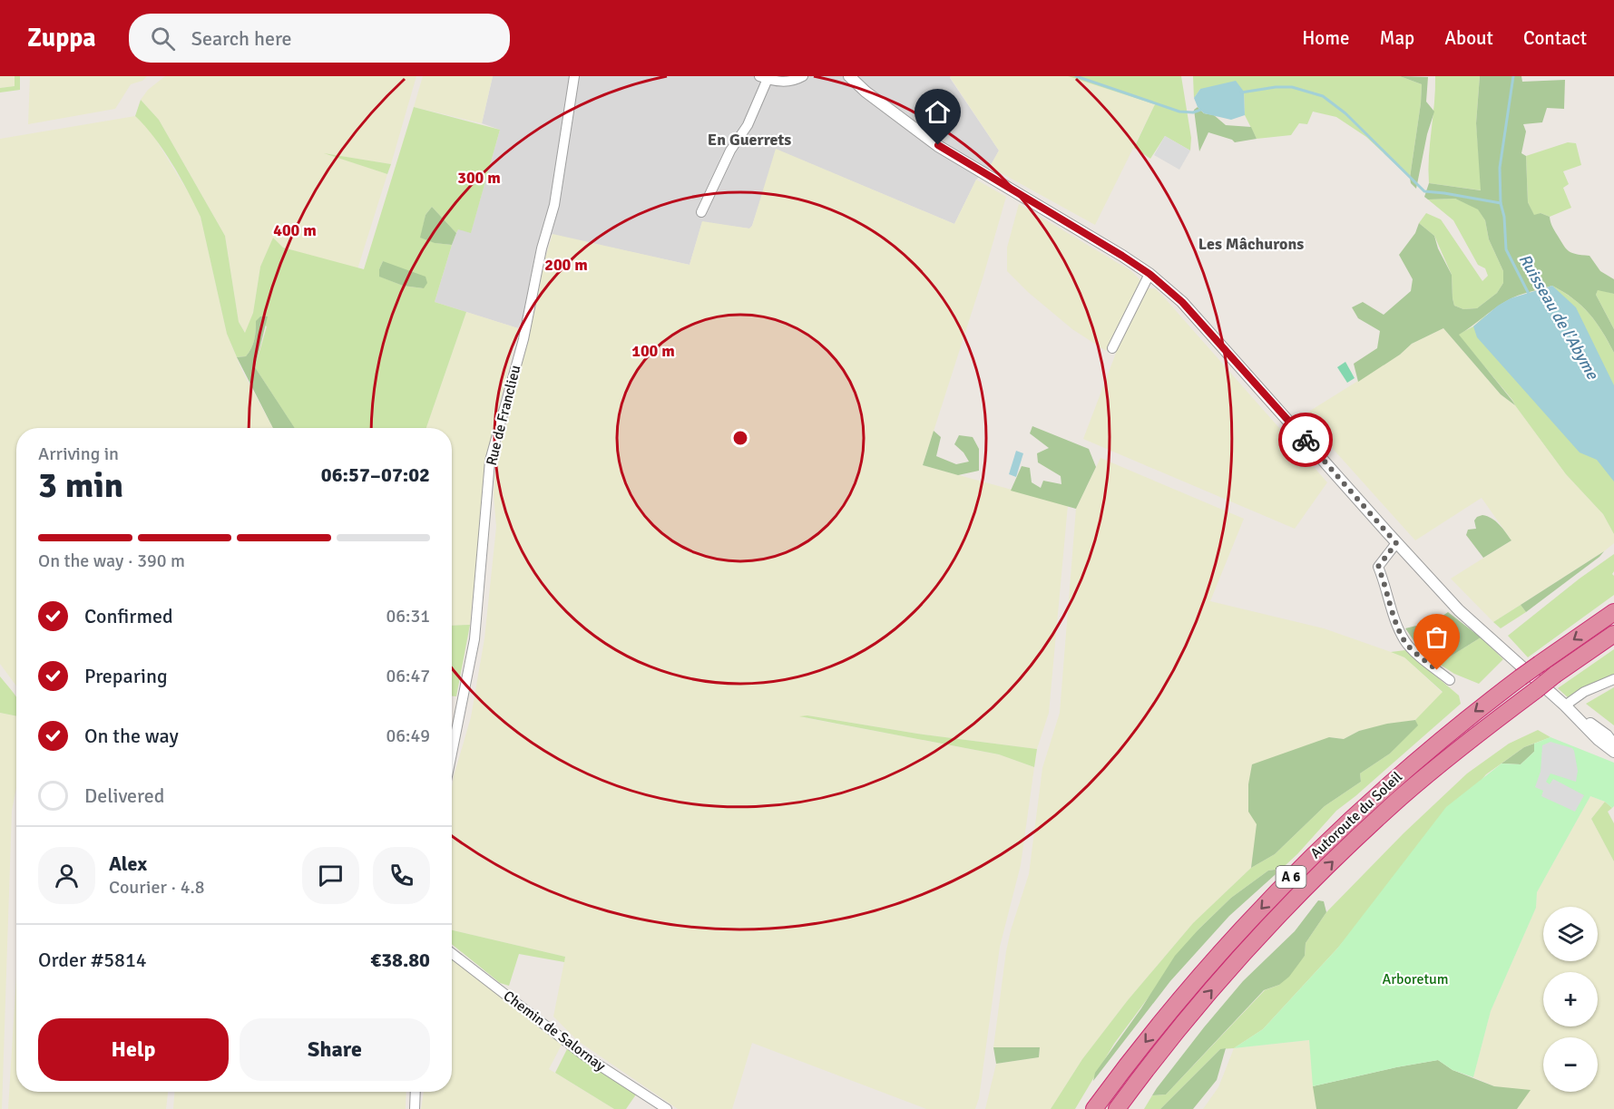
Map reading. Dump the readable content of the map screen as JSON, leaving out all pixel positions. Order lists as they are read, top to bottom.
{
  "streets": {
    "highway": ["Autoroute du Soleil", "A 6"],
    "street": ["Rue de Franclieu", "Chemin de Salornay"]
  },
  "districts": ["En Guerrets", "Les Mâchurons"],
  "water": ["Ruisseau de l'Abyme"],
  "parks": ["Arboretum"],
  "page": {
    "header": "Zuppa",
    "search": "Search here",
    "nav": [
      "Home",
      "Map",
      "About",
      "Contact"
    ],
    "heading": ["3 min", "Arriving in", "06:57–07:02"],
    "panel": [
      "Alex",
      "Courier · 4.8",
      "Order #5814",
      "€38.80"
    ],
    "bar": "On the way · 390 m",
    "list": [
      ["Confirmed", "06:31"],
      ["Preparing", "06:47"],
      ["On the way", "06:49"],
      "Delivered"
    ],
    "map_buttons": ["+", "−"],
    "buttons": ["Help", "Share"]
  },
  "rings": [
    "300 m",
    "400 m",
    "200 m",
    "100 m"
  ]
}
